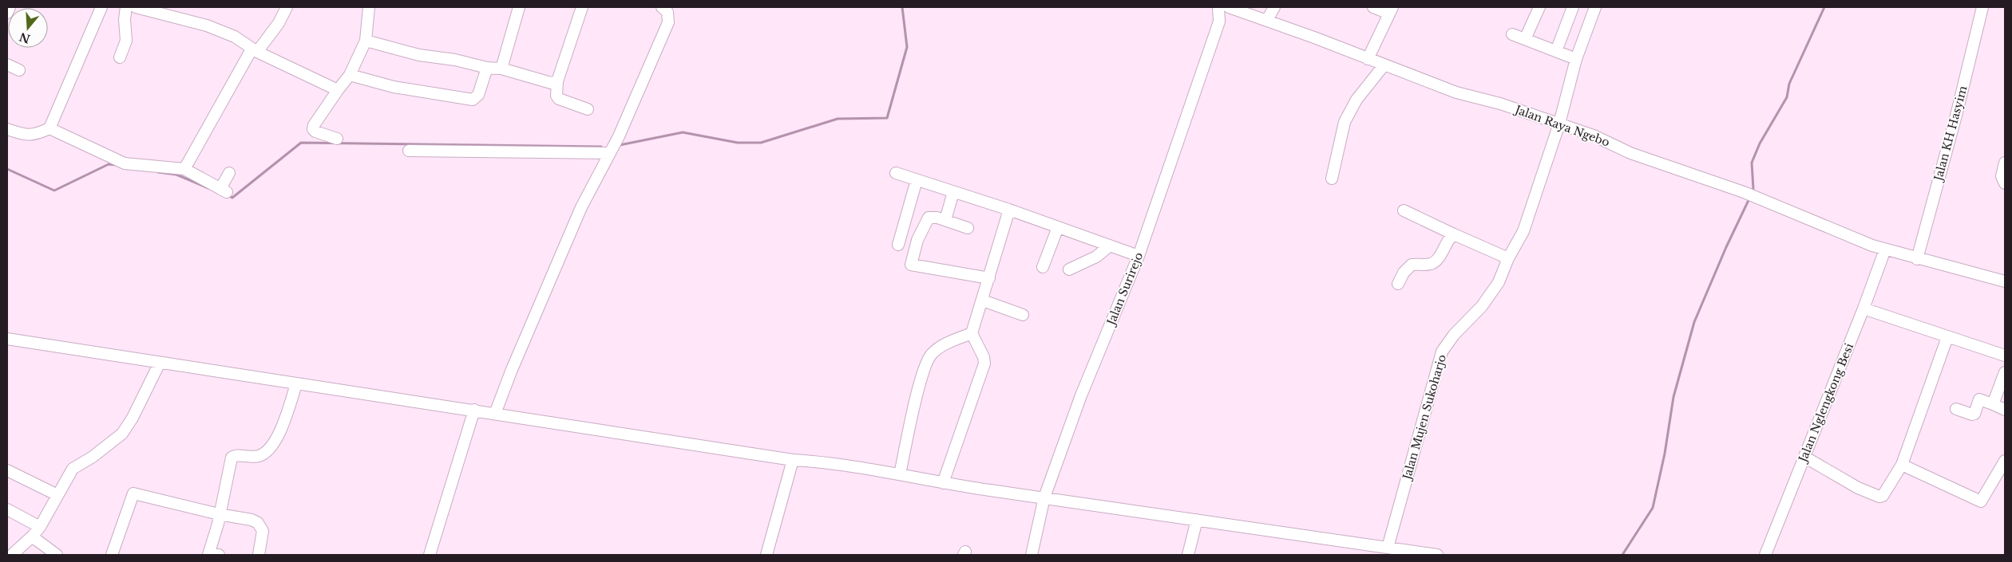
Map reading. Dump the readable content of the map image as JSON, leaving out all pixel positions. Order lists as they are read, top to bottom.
{
  "streets": {
    "street": [
      "Jalan Raya Ngebo",
      "Jalan KH Hasyim",
      "Jalan Surirejo",
      "Jalan Nglengkong Besi",
      "Jalan Mujen Sukoharjo"
    ]
  },
  "crossings": [
    ["Jalan Raya Ngebo", "Jalan KH Hasyim"],
    ["Jalan Raya Ngebo", "Jalan Nglengkong Besi"],
    ["Jalan Raya Ngebo", "Jalan Mujen Sukoharjo"]
  ],
  "north": "bottom"
}
